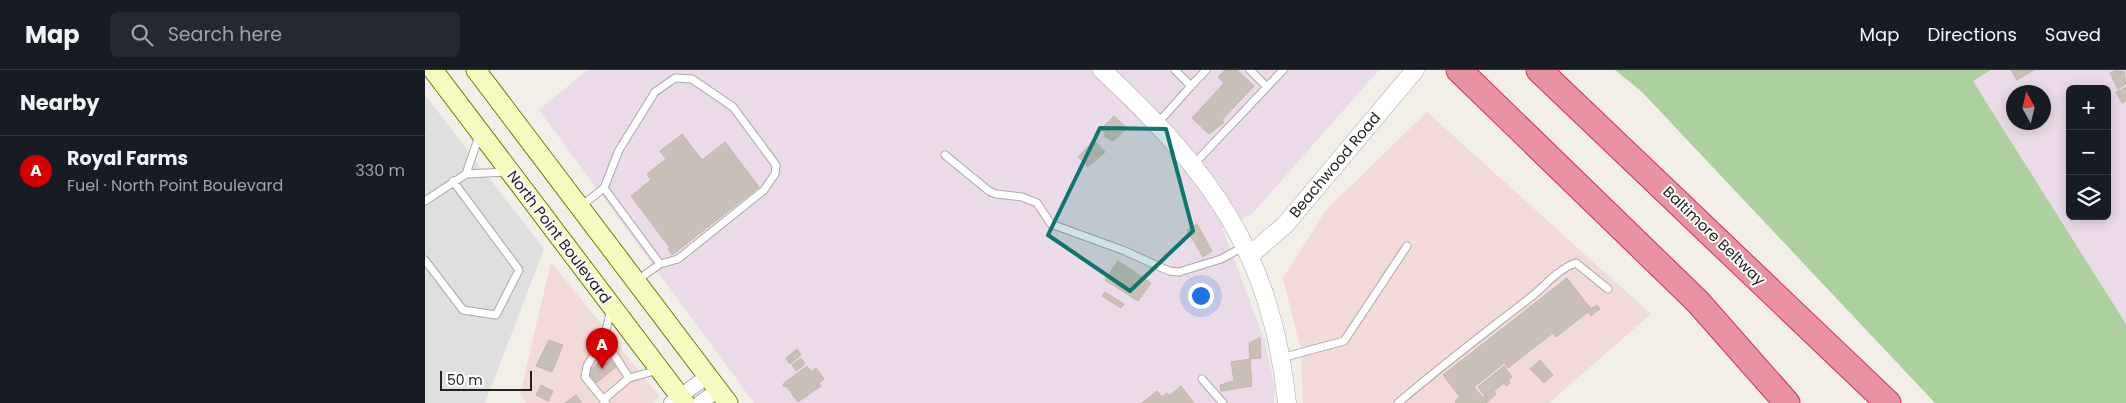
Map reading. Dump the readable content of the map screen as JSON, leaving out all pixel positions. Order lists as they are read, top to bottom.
{
  "streets": {
    "highway": ["Baltimore Beltway"],
    "main road": ["North Point Boulevard"],
    "street": ["Beachwood Road"]
  },
  "scale_bar": "50 m",
  "north": "top",
  "page": {
    "header": "Map",
    "search": "Search here",
    "nav": ["Map", "Directions", "Saved"],
    "heading": "Nearby",
    "map_buttons": ["+", "−"],
    "list": [
      {
        "mark": "A",
        "name": "Royal Farms",
        "note": "Fuel · North Point Boulevard",
        "value": "330 m"
      }
    ],
    "pins": "A",
    "scale": "50 m"
  }
}
